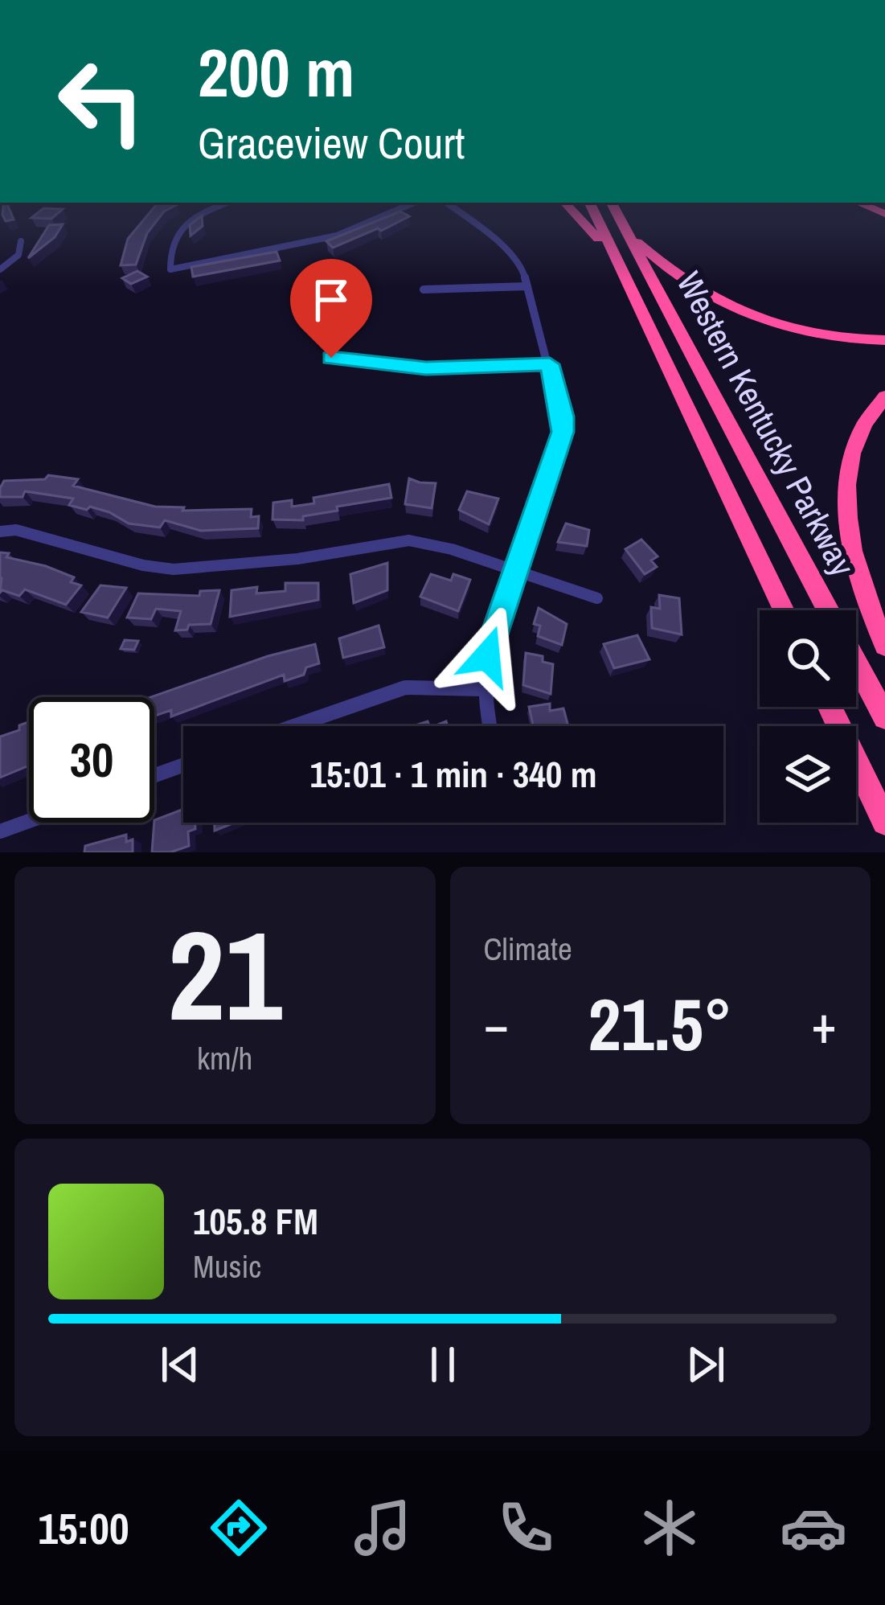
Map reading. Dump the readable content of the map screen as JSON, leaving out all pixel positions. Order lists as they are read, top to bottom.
{
  "streets": {
    "highway": ["Western Kentucky Parkway"]
  },
  "page": {
    "turn": ["200 m", "Graceview Court"],
    "limit": "30",
    "trip": "15:01 · 1 min · 340 m",
    "tile": [
      ["21", "km/h"],
      "Climate"
    ],
    "heat": ["−", "21.5°", "+"],
    "song": ["105.8 FM", "Music"],
    "tabs": "15:00"
  }
}
